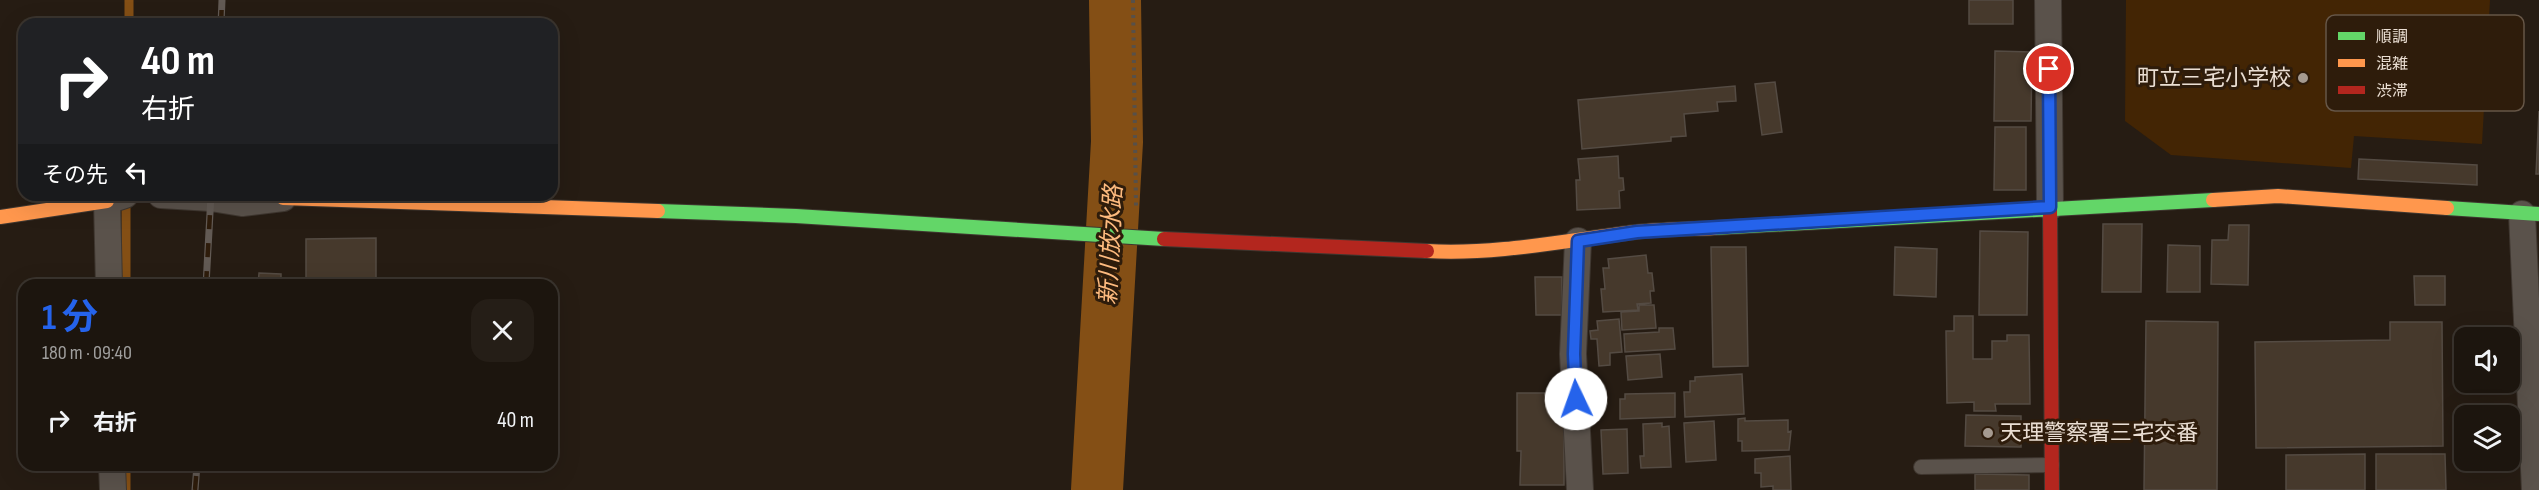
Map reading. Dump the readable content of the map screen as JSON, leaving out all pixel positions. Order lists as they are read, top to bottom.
{
  "water": ["新川放水路"],
  "places": ["町立三宅小学校", "天理警察署三宅交番"],
  "legend": ["順調", "混雑", "渋滞"],
  "page": {
    "turn": ["40 m", "右折"],
    "then": "その先",
    "heading": ["1 分", "180 m · 09:40"],
    "list": [
      {
        "name": "右折",
        "value": "40 m"
      }
    ]
  }
}
